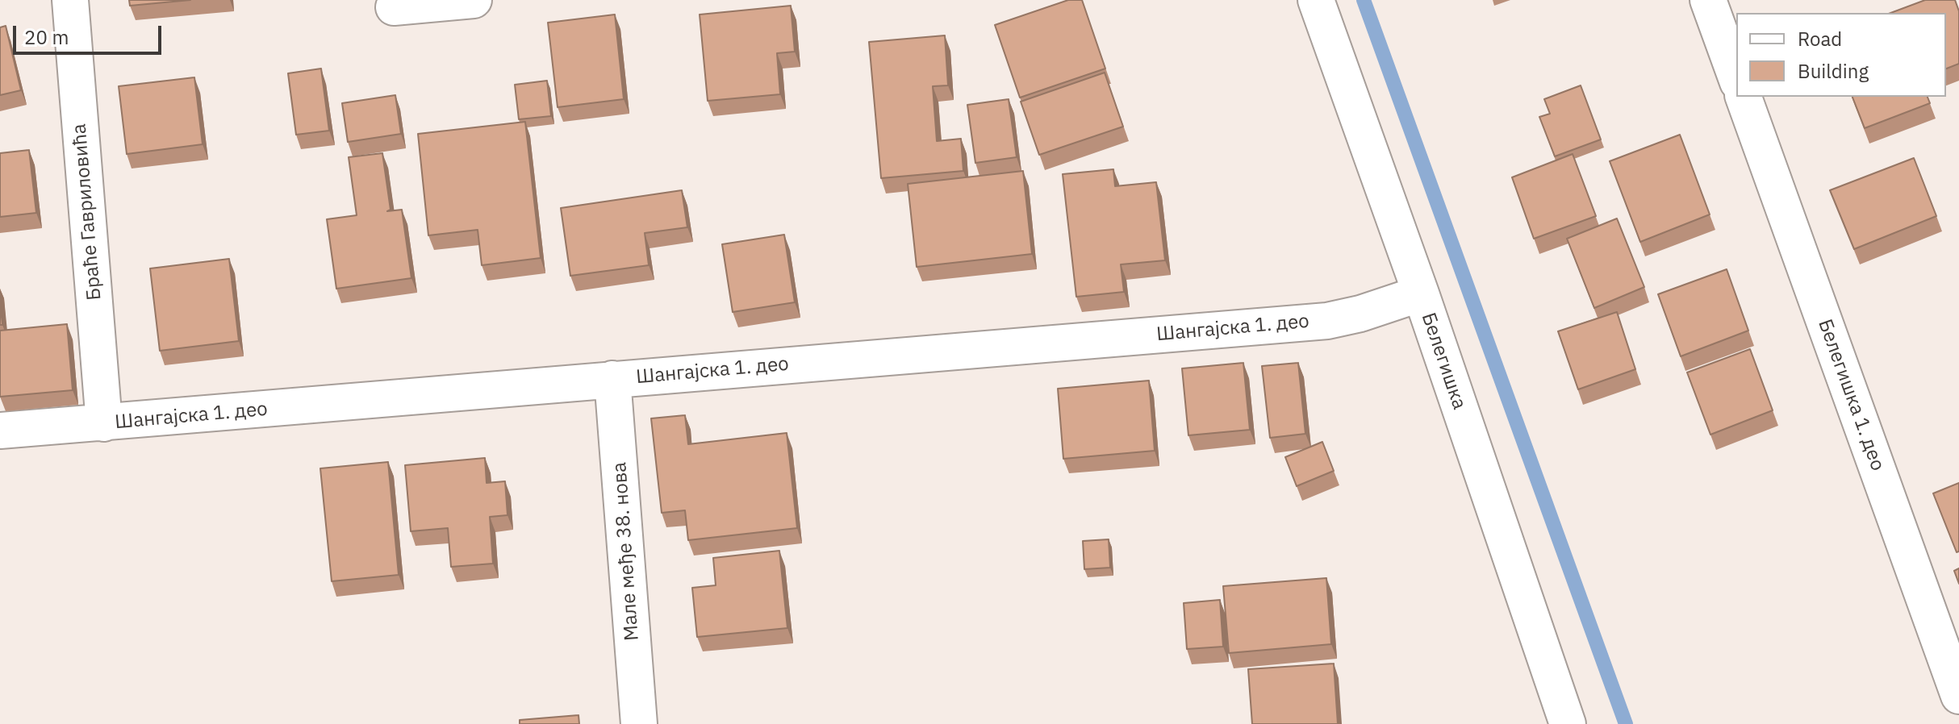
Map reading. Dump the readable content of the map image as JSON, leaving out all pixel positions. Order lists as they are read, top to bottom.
{
  "streets": {
    "street": [
      "Браће Гавриловића",
      "Шангајска 1. део",
      "Белегишка",
      "Белегишка 1. део",
      "Мале међе 38. нова"
    ]
  },
  "crossings": [
    ["Браће Гавриловића", "Шангајска 1. део"],
    ["Шангајска 1. део", "Белегишка"],
    ["Шангајска 1. део", "Мале међе 38. нова"]
  ],
  "legend": ["Road", "Building"],
  "scale_bar": "20 m"
}
